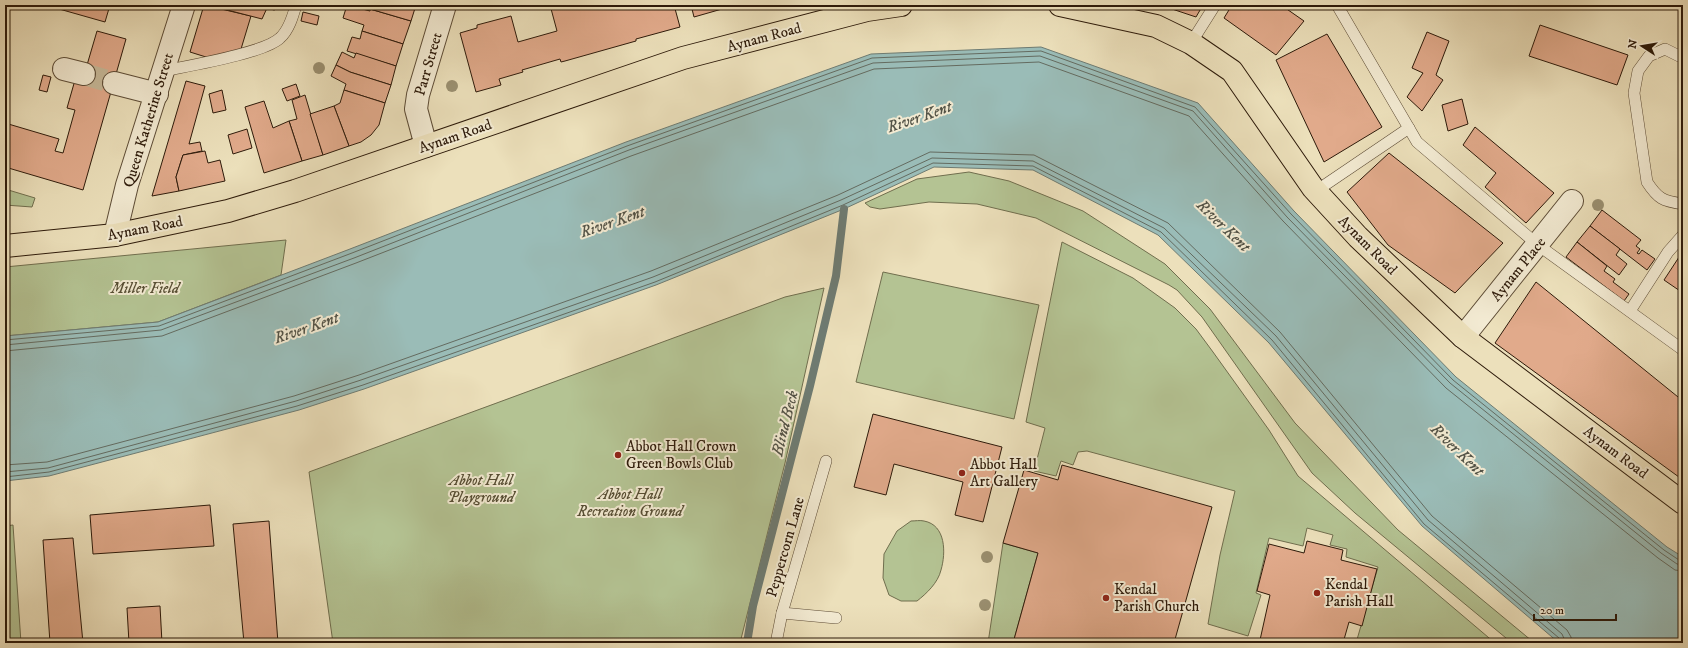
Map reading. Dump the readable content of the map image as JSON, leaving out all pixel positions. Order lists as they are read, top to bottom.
{
  "streets": {
    "highway": ["Aynam Road"],
    "street": ["Parr Street", "Queen Katherine Street", "Aynam Place"],
    "lane": ["Peppercorn Lane"]
  },
  "crossings": [
    ["Aynam Road", "Parr Street"],
    ["Aynam Road", "Queen Katherine Street"],
    ["Aynam Road", "Aynam Place"]
  ],
  "water": ["River Kent", "Blind Beck"],
  "parks": ["Miller Field", "Abbot Hall Playground", "Abbot Hall Recreation Ground"],
  "places": [
    "Abbot Hall Crown Green Bowls Club",
    "Abbot Hall Art Gallery",
    "Kendal Parish Hall",
    "Kendal Parish Church"
  ],
  "scale_bar": "20 m",
  "north": "left"
}
